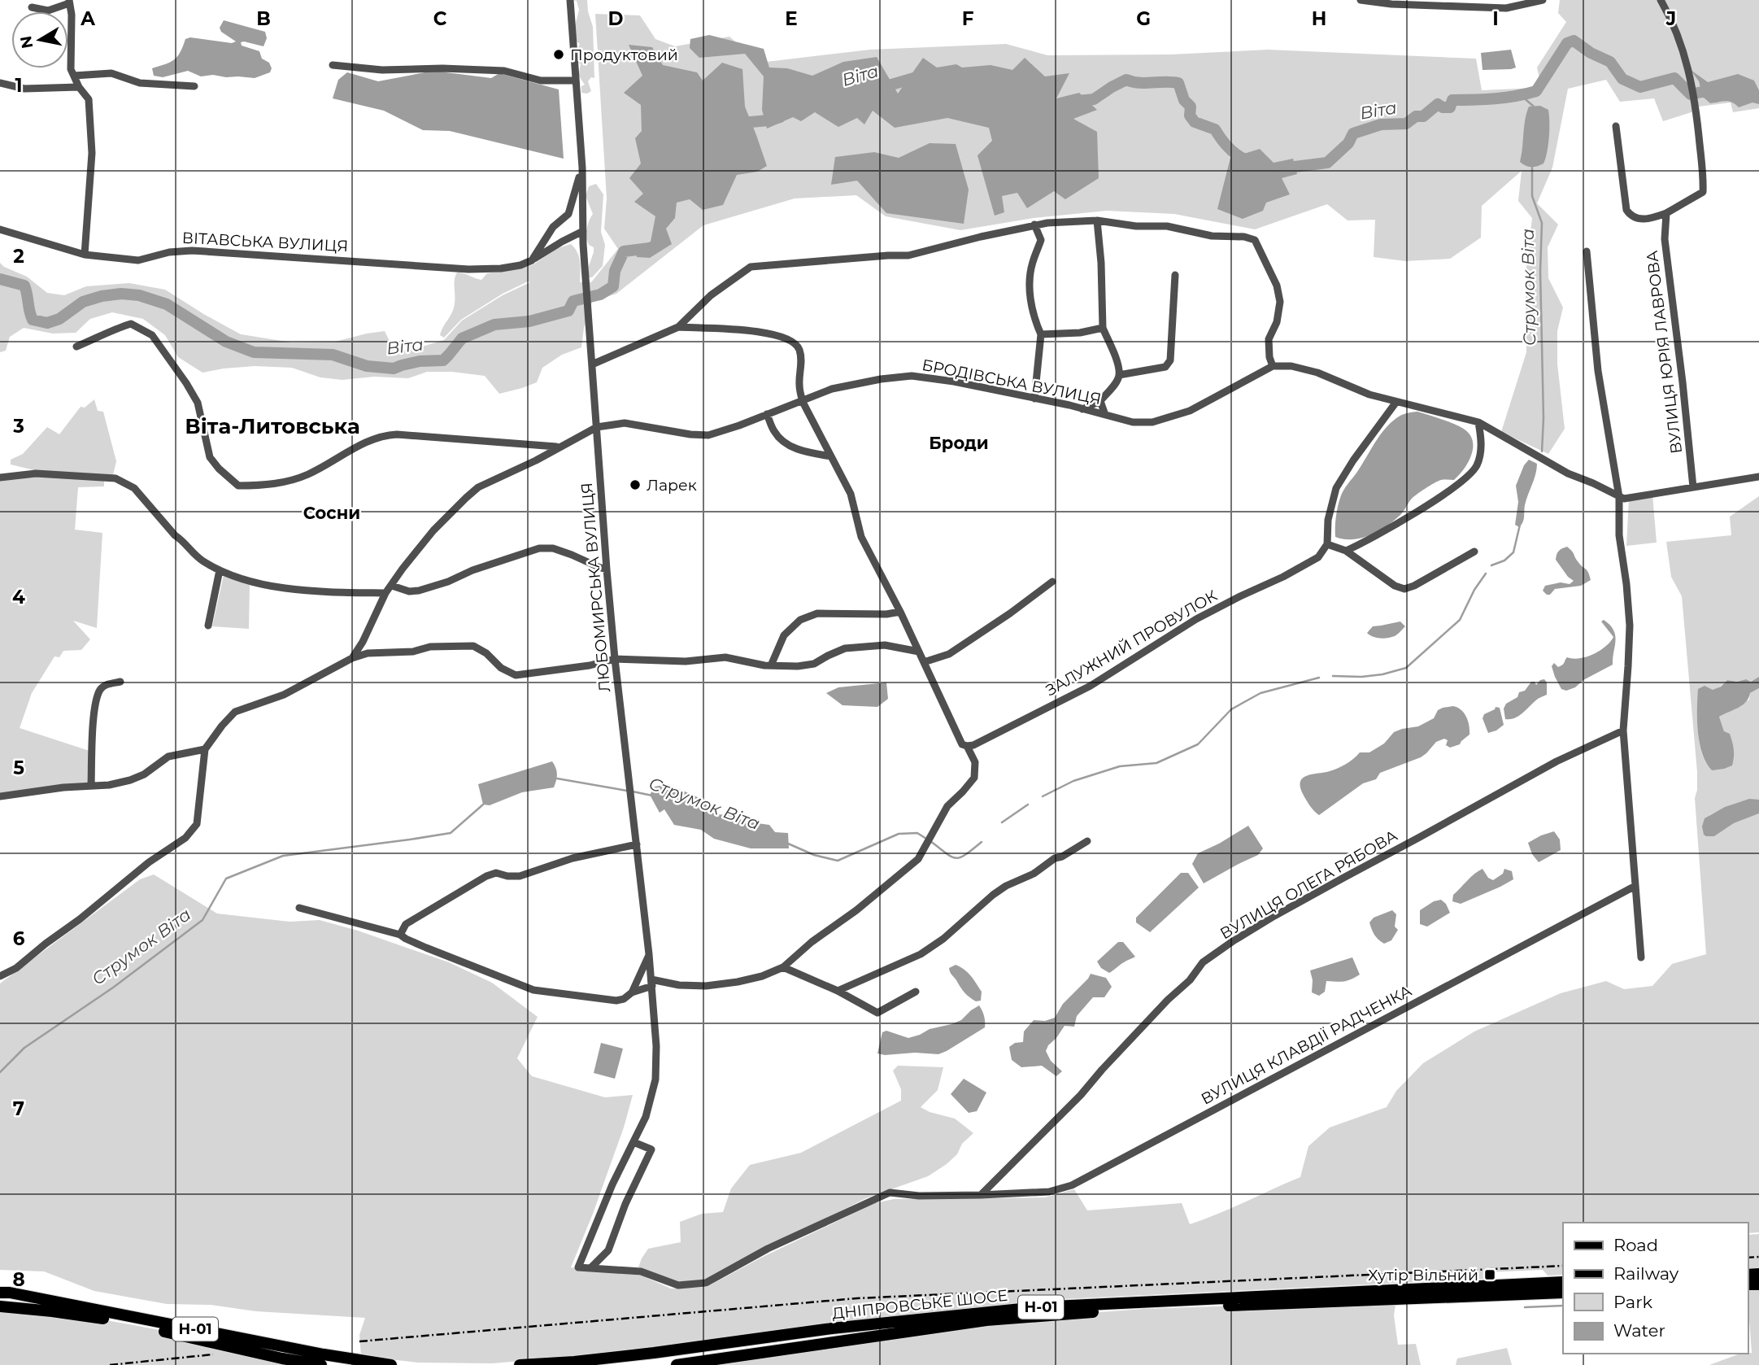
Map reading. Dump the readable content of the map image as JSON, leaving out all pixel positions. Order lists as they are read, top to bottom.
{
  "streets": {
    "main road": ["ДНІПРОВСЬКЕ ШОСЕ", "Н-01"],
    "street": [
      "ВІТАВСЬКА ВУЛИЦЯ",
      "ВУЛИЦЯ ЮРІЯ ЛАВРОВА",
      "БРОДІВСЬКА ВУЛИЦЯ",
      "ЛЮБОМИРСЬКА ВУЛИЦЯ",
      "ЗАЛУЖНИЙ ПРОВУЛОК",
      "ВУЛИЦЯ ОЛЕГА РЯБОВА",
      "ВУЛИЦЯ КЛАВДІЇ РАДЧЕНКА"
    ]
  },
  "crossings": [
    ["ВІТАВСЬКА ВУЛИЦЯ", "ЛЮБОМИРСЬКА ВУЛИЦЯ"],
    ["БРОДІВСЬКА ВУЛИЦЯ", "ЛЮБОМИРСЬКА ВУЛИЦЯ"],
    ["ЛЮБОМИРСЬКА ВУЛИЦЯ", "ВУЛИЦЯ КЛАВДІЇ РАДЧЕНКА"],
    ["ВУЛИЦЯ ОЛЕГА РЯБОВА", "ВУЛИЦЯ КЛАВДІЇ РАДЧЕНКА"]
  ],
  "districts": ["Віта-Литовська", "Броди", "Сосни"],
  "water": ["Віта", "Струмок Віта"],
  "places": {
    "other": ["Продуктовий", "Ларек"],
    "transit": ["Хутір Вільний"]
  },
  "legend": [
    "Road",
    "Railway",
    "Park",
    "Water"
  ],
  "north": "left",
  "grid": {
    "columns": [
      "A",
      "B",
      "C",
      "D",
      "E",
      "F",
      "G",
      "H",
      "I",
      "J"
    ],
    "rows": [
      "1",
      "2",
      "3",
      "4",
      "5",
      "6",
      "7",
      "8"
    ]
  }
}
